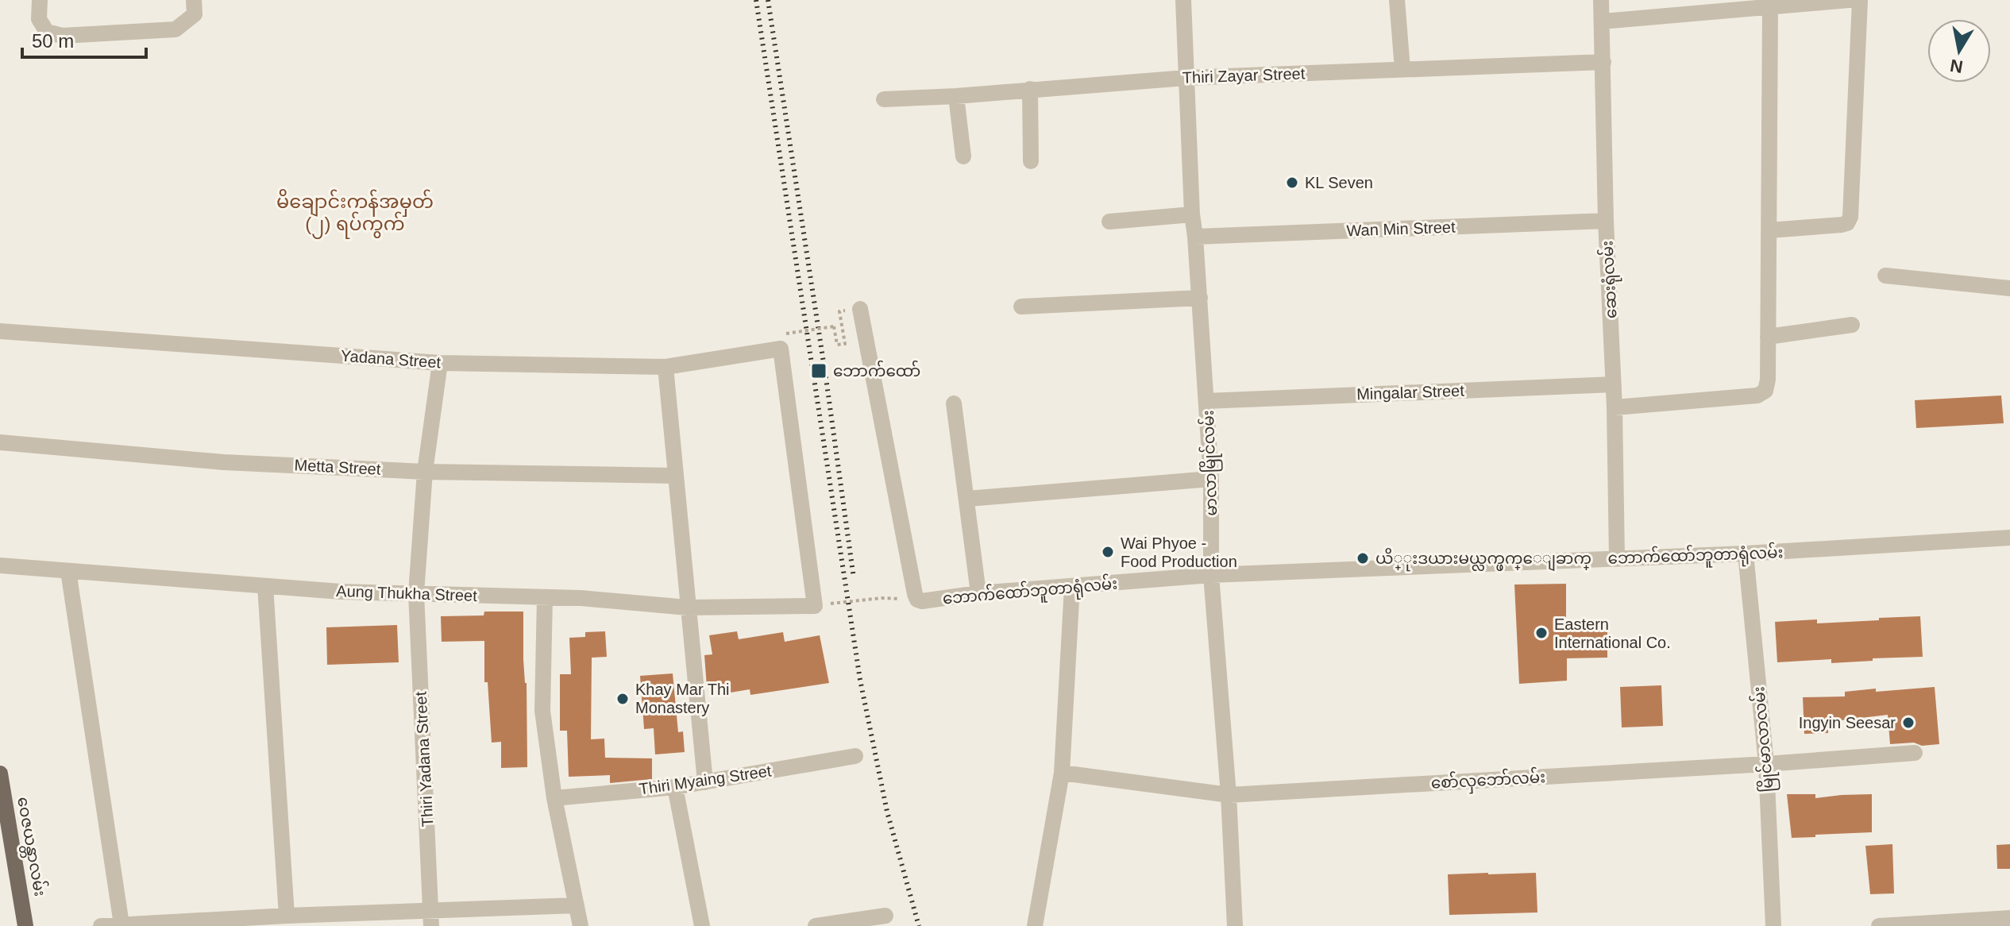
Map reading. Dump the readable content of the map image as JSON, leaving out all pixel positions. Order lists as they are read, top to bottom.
{
  "streets": {
    "main road": ["ဝေဇယန္တာလမ်း"],
    "street": [
      "Thiri Zayar Street",
      "Wan Min Street",
      "ဆေးရုံလမ်း",
      "Yadana Street",
      "Mingalar Street",
      "မာလာမြိုင်လမ်း",
      "Metta Street",
      "ဘောက်ထော်ဘူတာရုံလမ်း",
      "Aung Thukha Street",
      "မြိုင်မာလာလမ်း",
      "Thiri Yadana Street",
      "Thiri Myaing Street",
      "စော်လှဘော်လမ်း"
    ]
  },
  "crossings": [
    ["Thiri Zayar Street", "ဆေးရုံလမ်း"],
    ["Thiri Zayar Street", "မာလာမြိုင်လမ်း"],
    ["Wan Min Street", "ဆေးရုံလမ်း"],
    ["Wan Min Street", "မာလာမြိုင်လမ်း"],
    ["ဆေးရုံလမ်း", "Mingalar Street"],
    ["ဆေးရုံလမ်း", "ဘောက်ထော်ဘူတာရုံလမ်း"],
    ["Yadana Street", "Thiri Yadana Street"],
    ["Mingalar Street", "မာလာမြိုင်လမ်း"],
    ["မာလာမြိုင်လမ်း", "ဘောက်ထော်ဘူတာရုံလမ်း"],
    ["မာလာမြိုင်လမ်း", "စော်လှဘော်လမ်း"],
    ["Metta Street", "Thiri Yadana Street"],
    ["ဘောက်ထော်ဘူတာရုံလမ်း", "မြိုင်မာလာလမ်း"],
    ["Aung Thukha Street", "Thiri Yadana Street"],
    ["မြိုင်မာလာလမ်း", "စော်လှဘော်လမ်း"]
  ],
  "districts": ["မိချောင်းကန်အမှတ် (၂) ရပ်ကွက်"],
  "places": {
    "other": [
      "KL Seven",
      "Wai Phyoe - Food Production",
      "ယိ္ုးဒယားမယ္လက္ဖက္ေျခာက္",
      "Eastern International Co.",
      "Khay Mar Thi Monastery",
      "Ingyin Seesar"
    ],
    "transit": ["ဘောက်ထော်"]
  },
  "scale_bar": "50 m",
  "north": "bottom"
}
